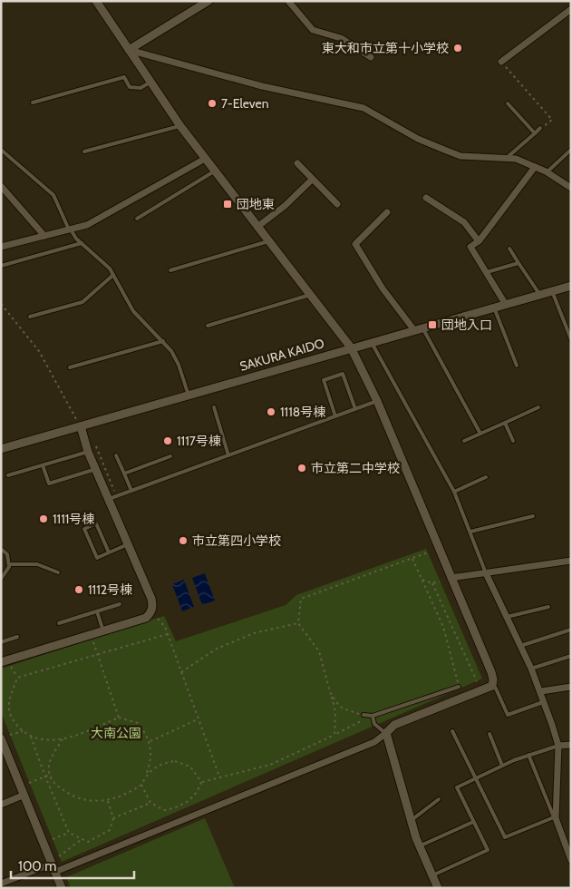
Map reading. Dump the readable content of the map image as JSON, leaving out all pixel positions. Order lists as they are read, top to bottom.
{
  "streets": {
    "street": ["SAKURA KAIDO"]
  },
  "parks": ["大南公園"],
  "places": {
    "other": [
      "東大和市立第十小学校",
      "7-Eleven",
      "1118号棟",
      "1117号棟",
      "市立第二中学校",
      "1111号棟",
      "市立第四小学校",
      "1112号棟"
    ],
    "transit": ["団地東", "団地入口"]
  },
  "scale_bar": "100 m"
}
